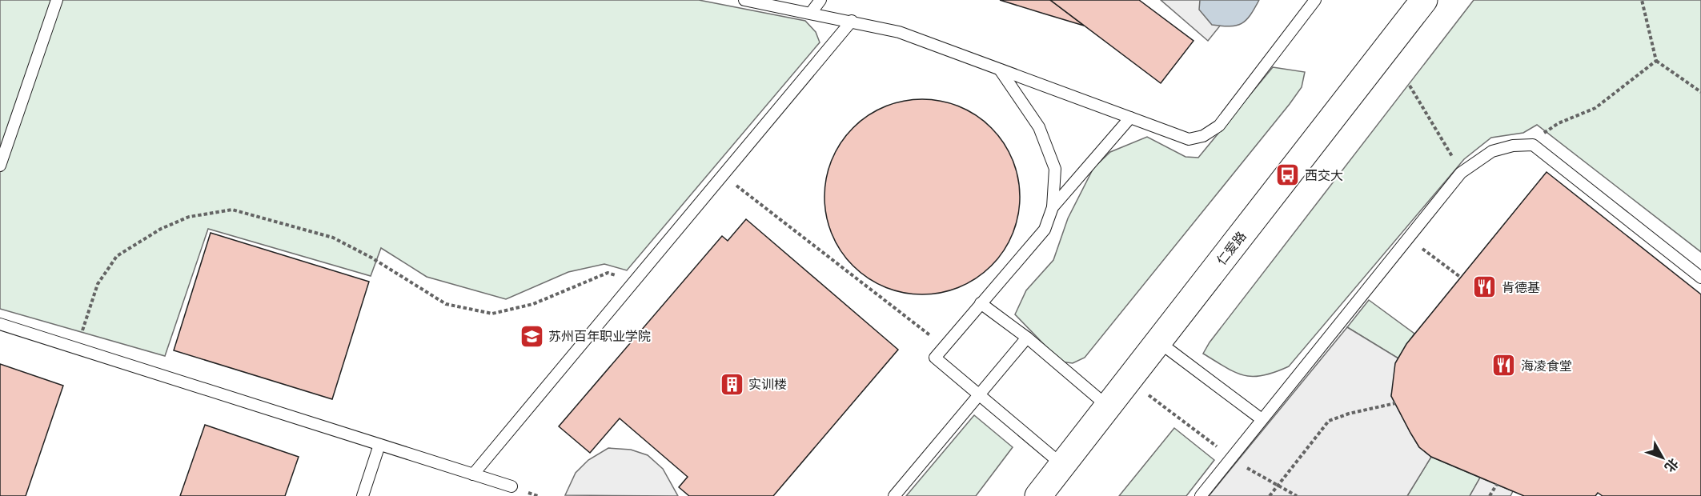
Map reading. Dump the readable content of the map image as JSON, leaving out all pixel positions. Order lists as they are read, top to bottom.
{
  "streets": {
    "main road": ["仁爱路"]
  },
  "places": {
    "bus stop": ["西交大"],
    "restaurant": ["肯德基", "海凌食堂"],
    "school or university": ["苏州百年职业学院"],
    "building": ["实训楼"]
  },
  "north": "bottom right"
}
